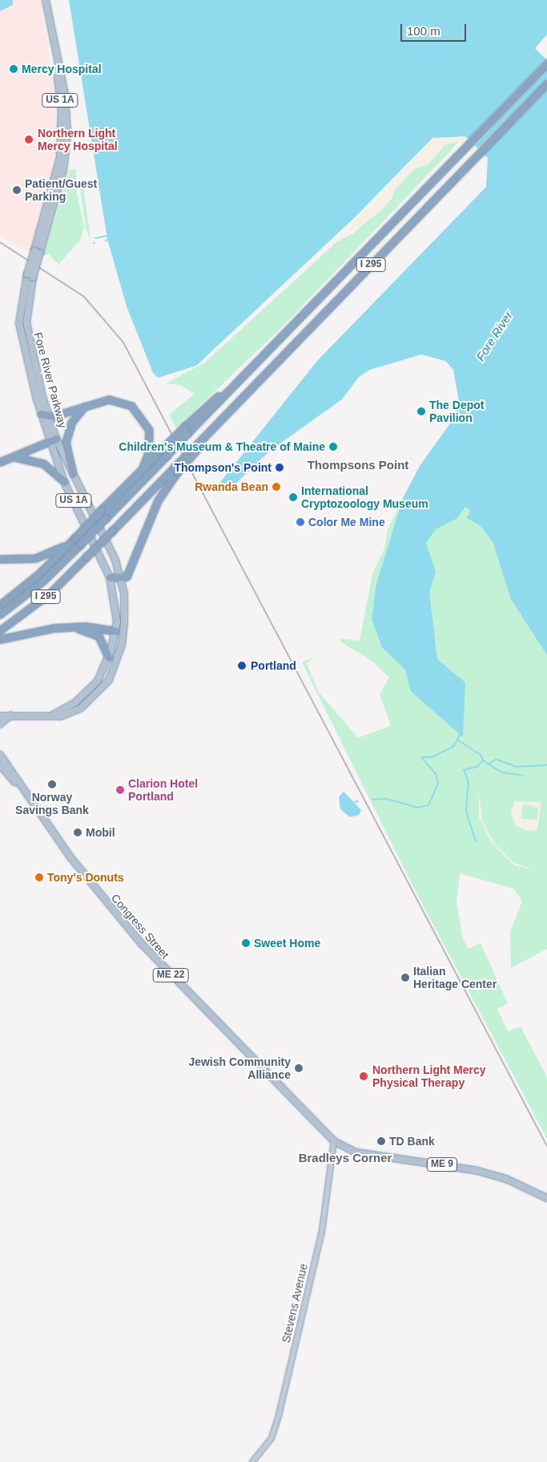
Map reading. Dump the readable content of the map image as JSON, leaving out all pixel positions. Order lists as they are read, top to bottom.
{
  "streets": {
    "highway": ["US 1A", "I 295"],
    "main road": [
      "Fore River Parkway",
      "Congress Street",
      "ME 22",
      "ME 9",
      "Stevens Avenue"
    ]
  },
  "crossings": [
    ["US 1A", "I 295"],
    ["Congress Street", "Stevens Avenue"]
  ],
  "districts": ["Thompsons Point", "Bradleys Corner"],
  "water": ["Fore River"],
  "places": [
    "Mercy Hospital",
    "Northern Light Mercy Hospital",
    "Patient/Guest Parking",
    "The Depot Pavilion",
    "Children's Museum & Theatre of Maine",
    "Thompson's Point",
    "Rwanda Bean",
    "International Cryptozoology Museum",
    "Color Me Mine",
    "Portland",
    "Norway Savings Bank",
    "Clarion Hotel Portland",
    "Mobil",
    "Tony's Donuts",
    "Sweet Home",
    "Italian Heritage Center",
    "Jewish Community Alliance",
    "Northern Light Mercy Physical Therapy",
    "TD Bank"
  ],
  "scale_bar": "100 m"
}
